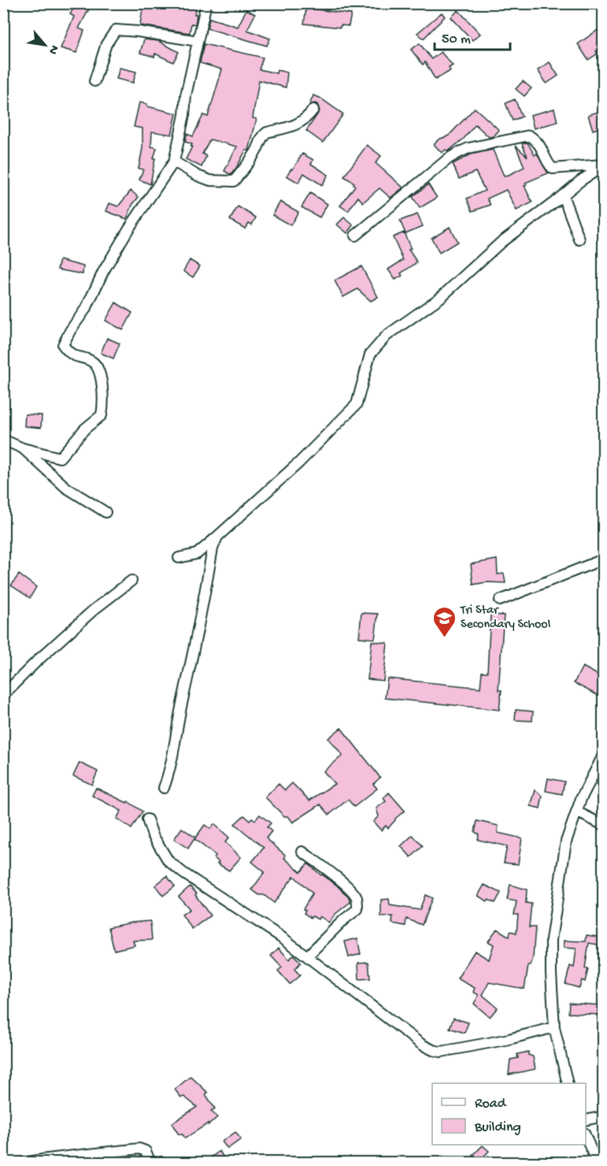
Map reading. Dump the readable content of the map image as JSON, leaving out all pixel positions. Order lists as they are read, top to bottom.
{
  "places": {
    "school or university": ["Tri Star Secondary School"]
  },
  "legend": ["Road", "Building"],
  "scale_bar": "50 m",
  "north": "bottom right"
}
